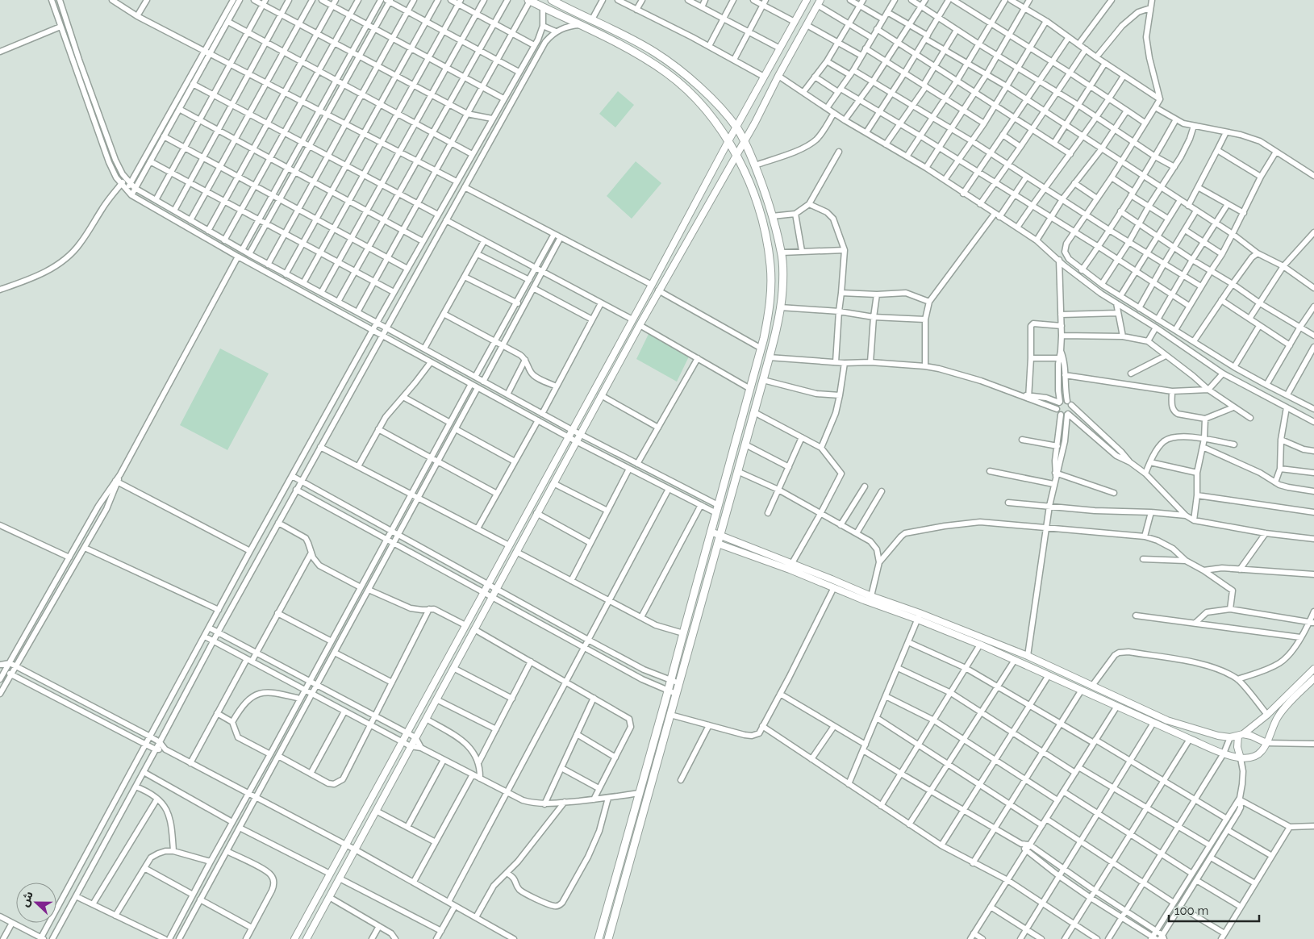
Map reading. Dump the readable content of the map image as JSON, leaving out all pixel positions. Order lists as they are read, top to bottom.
{
  "scale_bar": "100 m",
  "north": "left"
}
